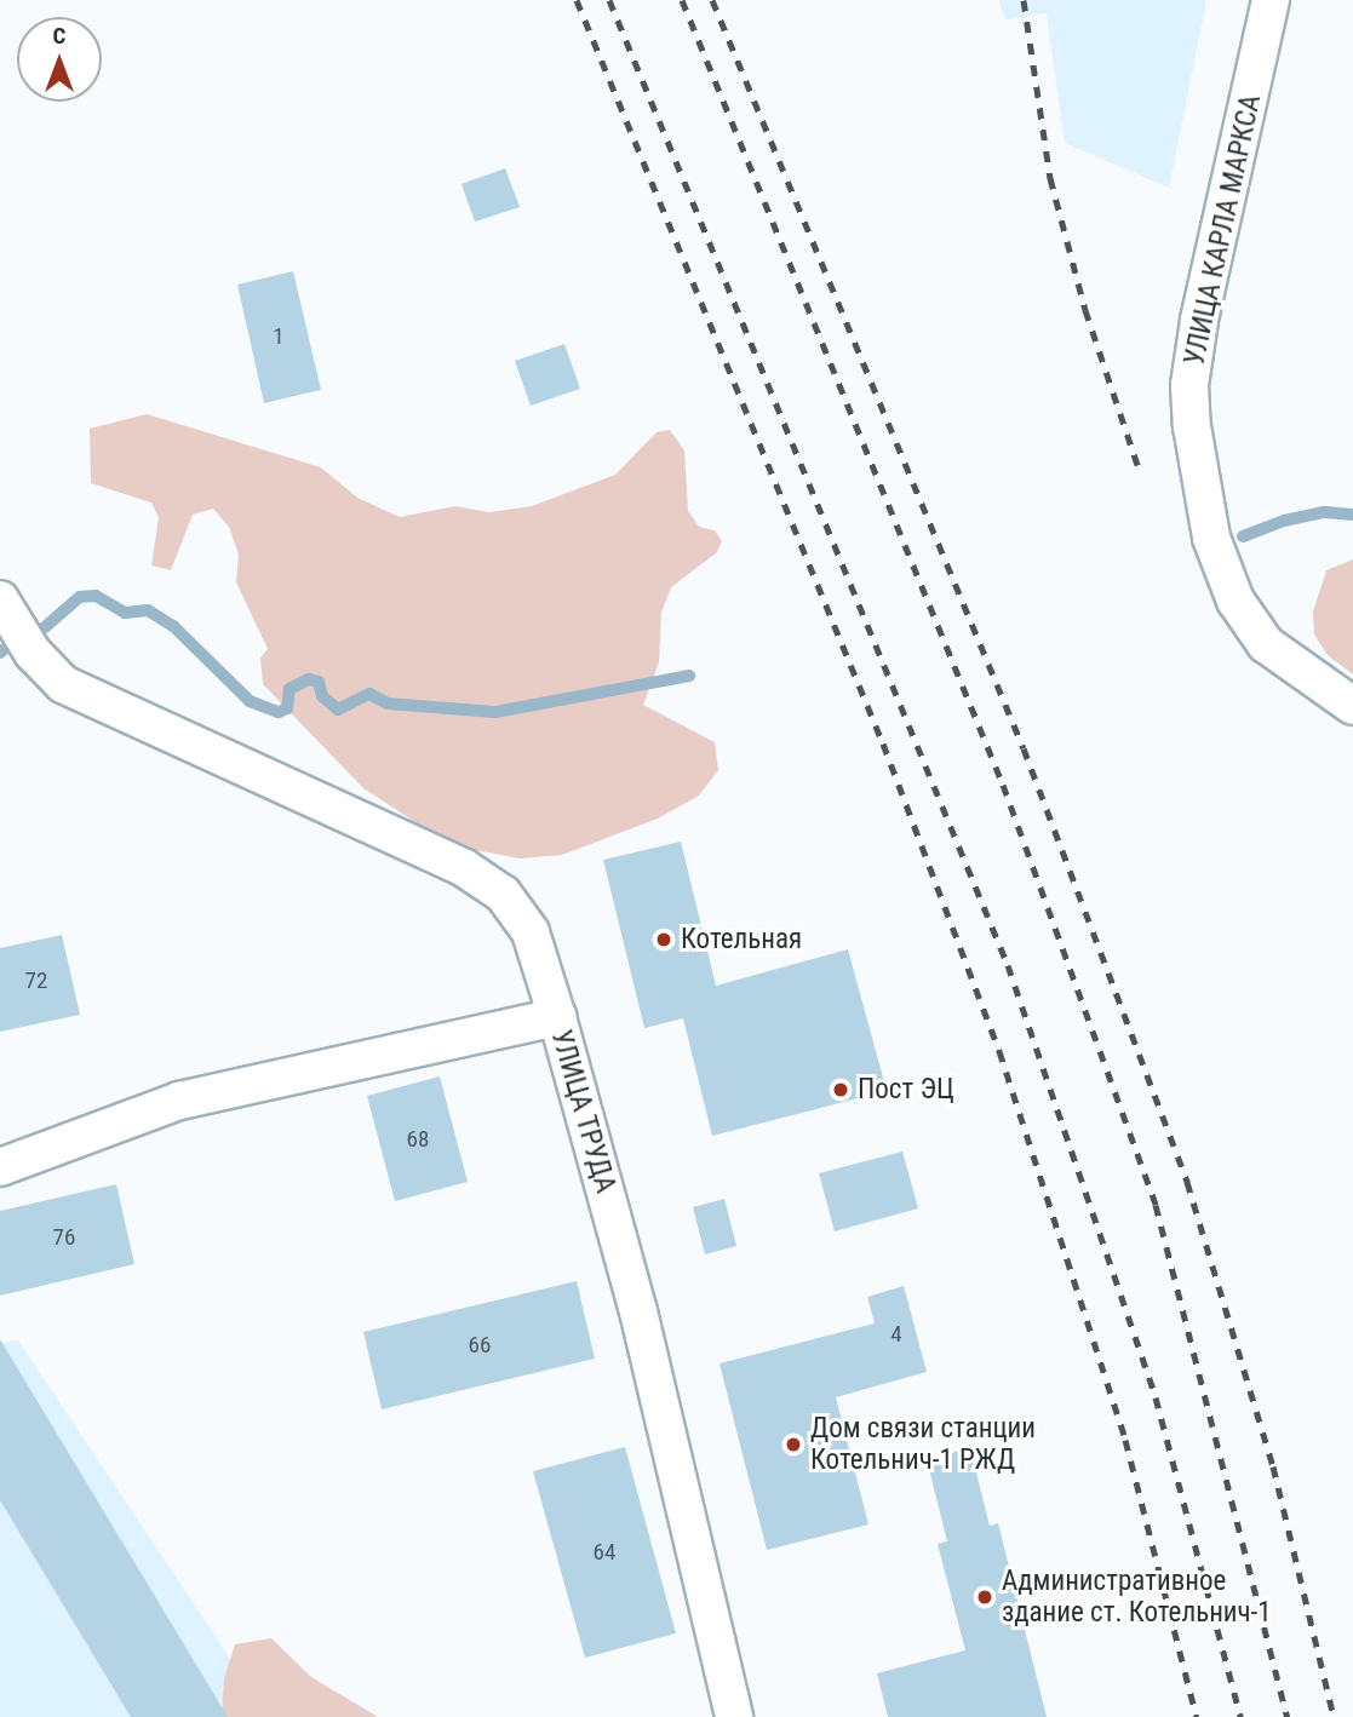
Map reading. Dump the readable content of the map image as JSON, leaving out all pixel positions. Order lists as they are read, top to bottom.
{
  "streets": {
    "street": ["УЛИЦА КАРЛА МАРКСА", "УЛИЦА ТРУДА"]
  },
  "places": [
    "Котельная",
    "Пост ЭЦ",
    "Дом связи станции Котельнич-1 РЖД",
    "Административное здание ст. Котельнич-1"
  ],
  "house_numbers": [
    "1",
    "72",
    "68",
    "76",
    "4",
    "66",
    "64"
  ],
  "north": "top"
}
